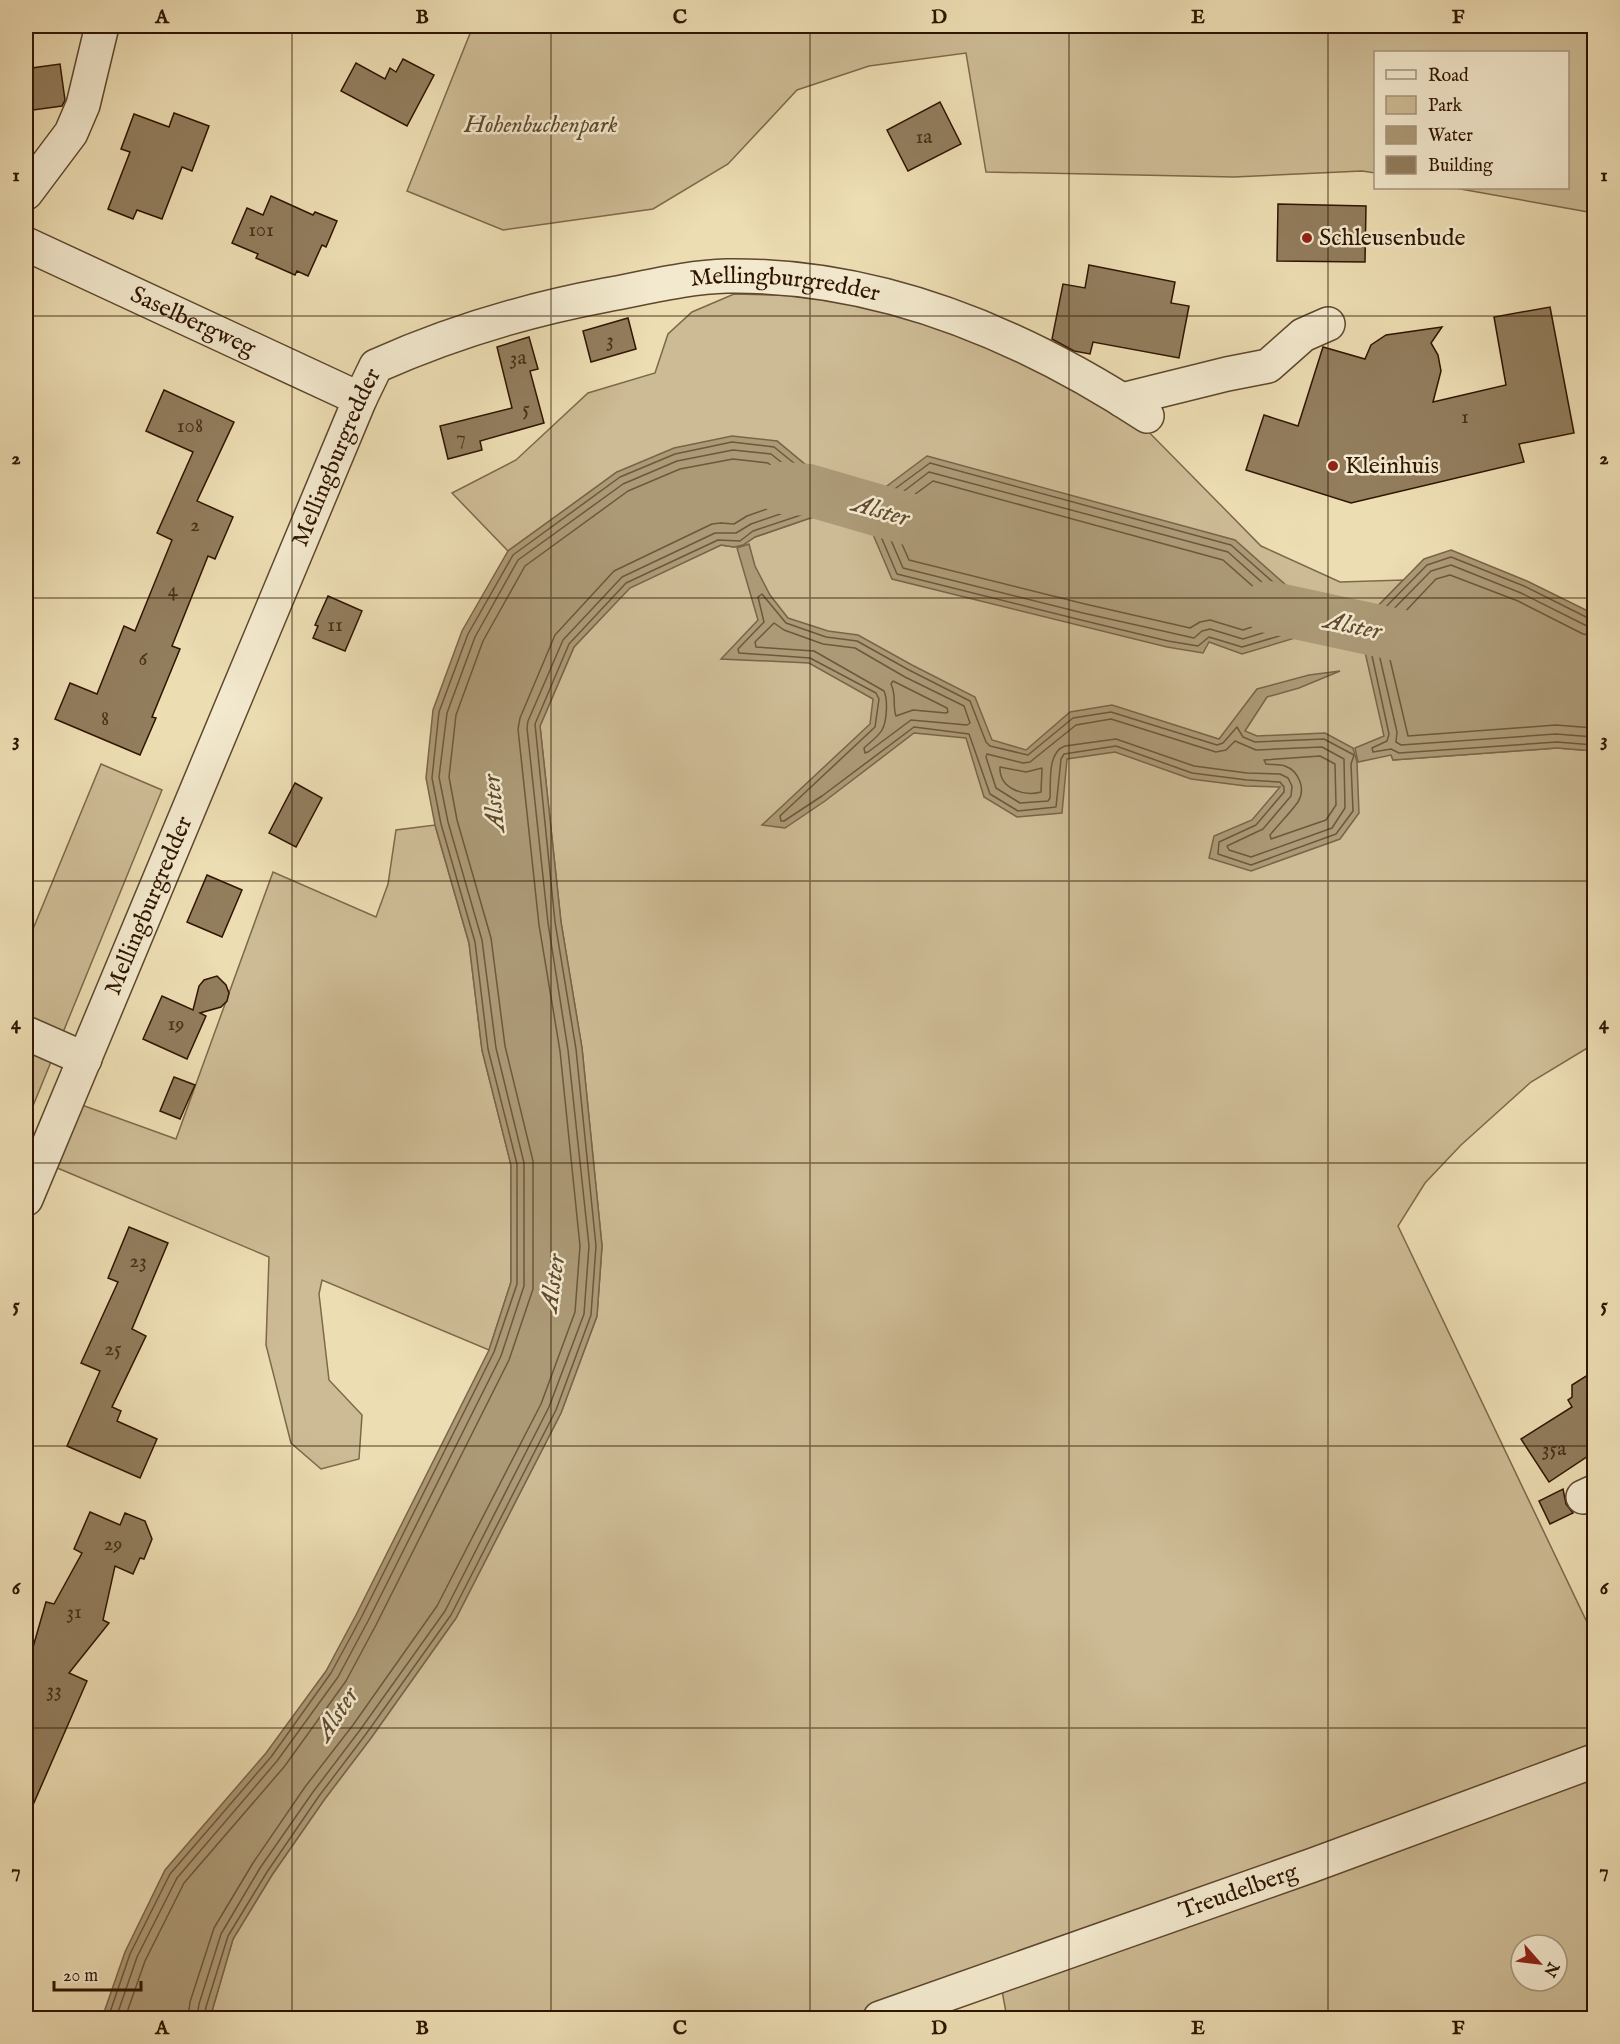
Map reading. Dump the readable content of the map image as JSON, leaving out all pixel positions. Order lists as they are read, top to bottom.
{
  "streets": {
    "street": ["Mellingburgredder", "Saselbergweg", "Treudelberg"]
  },
  "crossings": [
    ["Mellingburgredder", "Saselbergweg"]
  ],
  "water": ["Alster"],
  "parks": ["Hohenbuchenpark"],
  "places": ["Schleusenbude", "Kleinhuis"],
  "house_numbers": [
    "1a",
    "101",
    "3",
    "3a",
    "5",
    "1",
    "108",
    "7",
    "2",
    "4",
    "11",
    "6",
    "8",
    "19",
    "23",
    "25",
    "35a",
    "29",
    "31",
    "33"
  ],
  "legend": [
    "Road",
    "Park",
    "Water",
    "Building"
  ],
  "scale_bar": "20 m",
  "north": "bottom right",
  "grid": {
    "columns": [
      "A",
      "B",
      "C",
      "D",
      "E",
      "F"
    ],
    "rows": [
      "1",
      "2",
      "3",
      "4",
      "5",
      "6",
      "7"
    ]
  }
}
